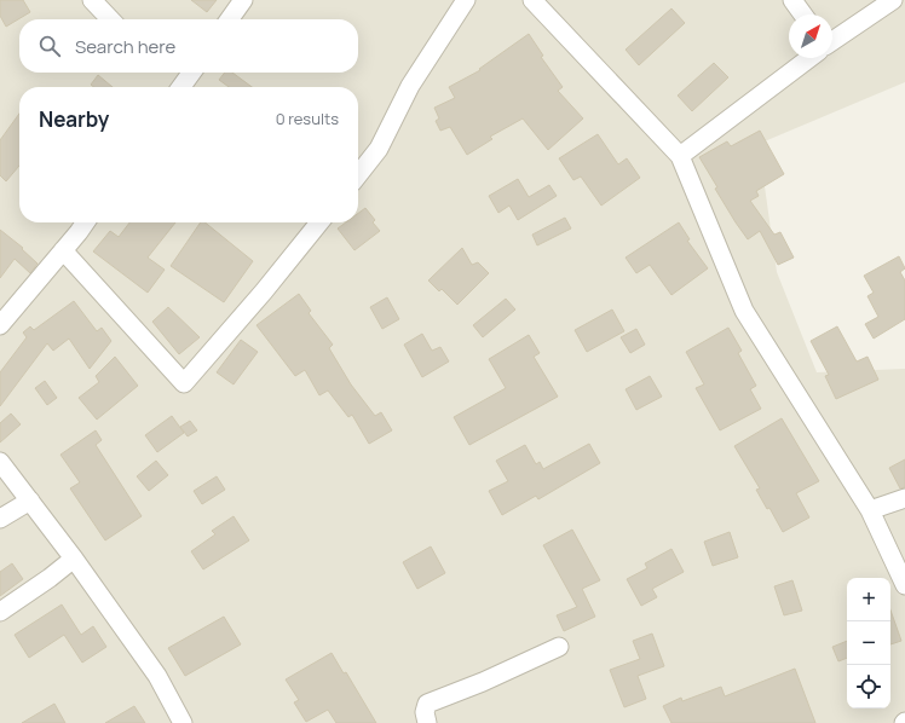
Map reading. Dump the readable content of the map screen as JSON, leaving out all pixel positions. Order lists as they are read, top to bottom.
{
  "north": "top right",
  "page": {
    "search": "Search here",
    "heading": ["Nearby", "0 results"],
    "map_buttons": ["+", "−"]
  }
}
